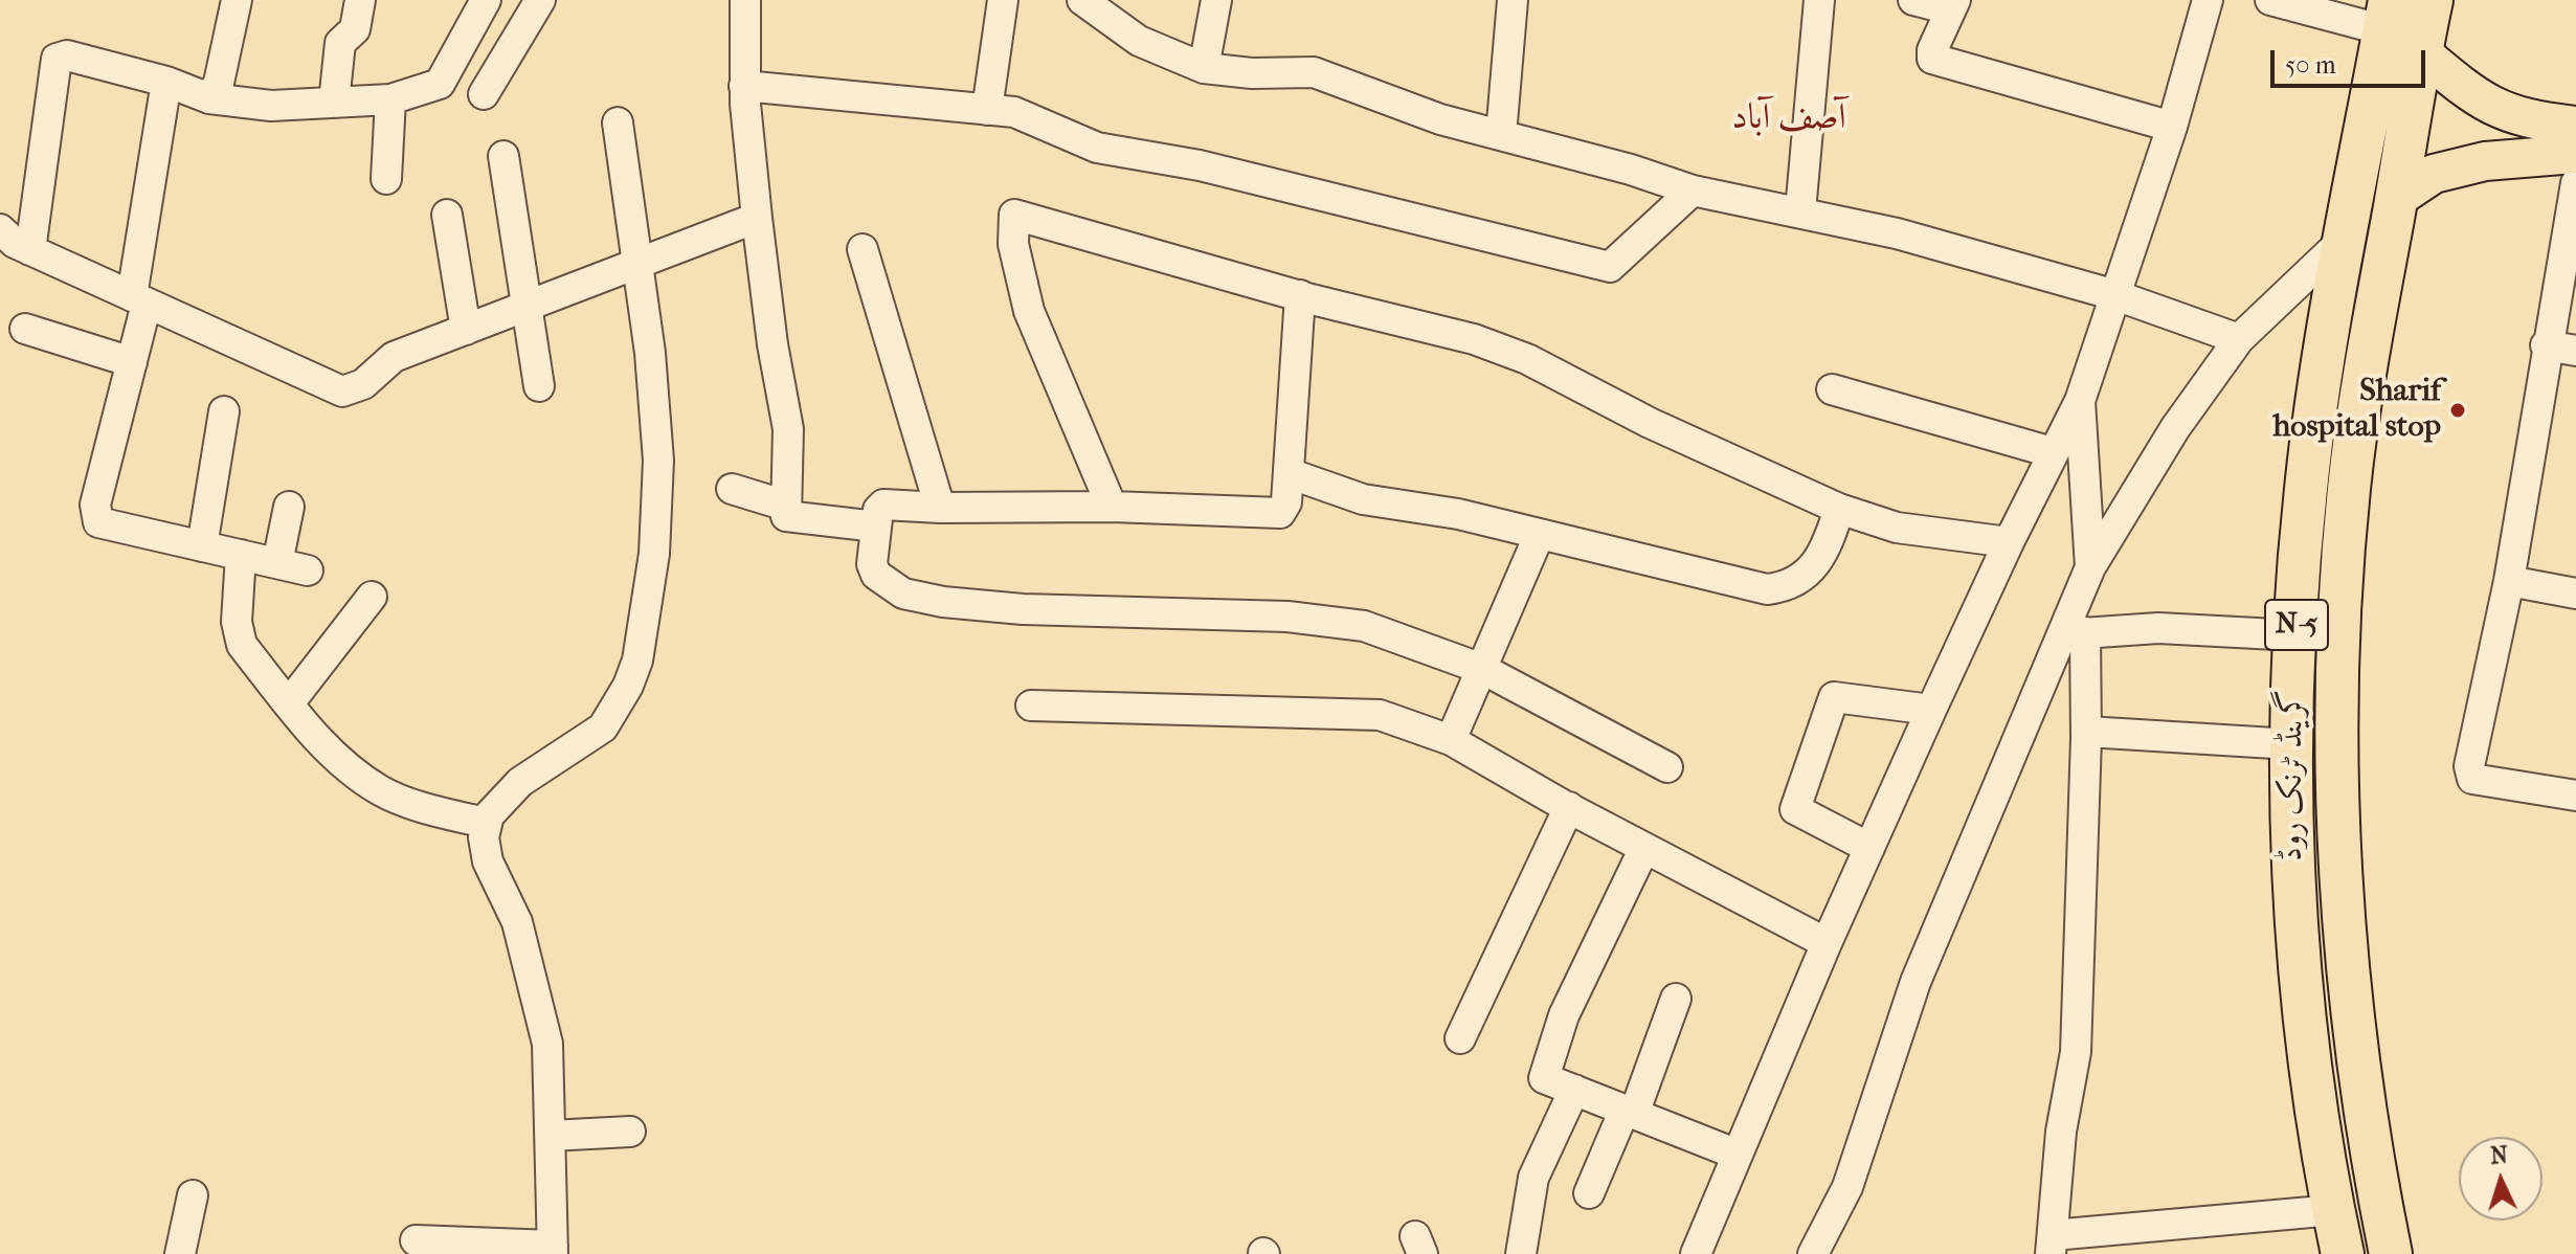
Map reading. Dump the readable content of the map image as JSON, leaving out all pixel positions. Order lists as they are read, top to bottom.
{
  "streets": {
    "highway": ["N-5", "گرینڈ ٹرنک روڈ"]
  },
  "districts": ["آصف آباد"],
  "places": ["Sharif hospital stop"],
  "scale_bar": "50 m",
  "north": "top"
}
